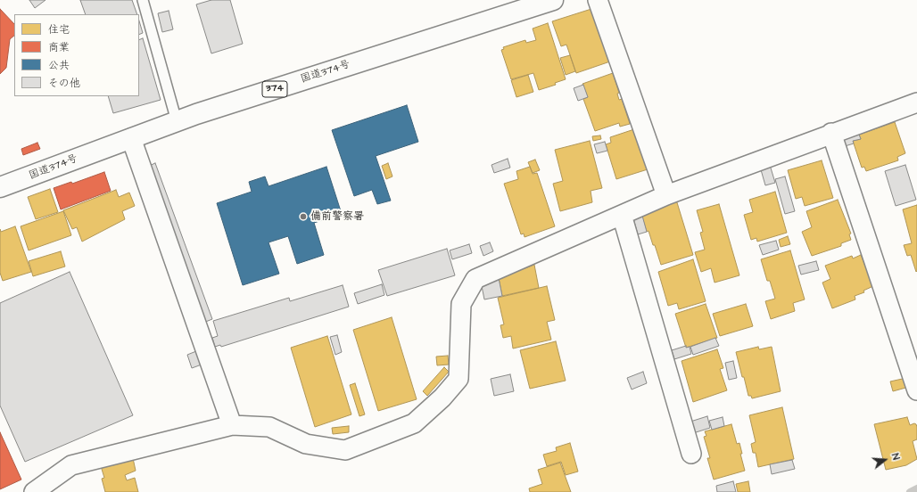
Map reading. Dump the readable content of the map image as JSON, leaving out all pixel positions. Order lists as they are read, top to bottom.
{
  "streets": {
    "highway": ["国道374号", "374"]
  },
  "places": ["備前警察署"],
  "legend": [
    "住宅",
    "商業",
    "公共",
    "その他"
  ],
  "north": "right"
}
